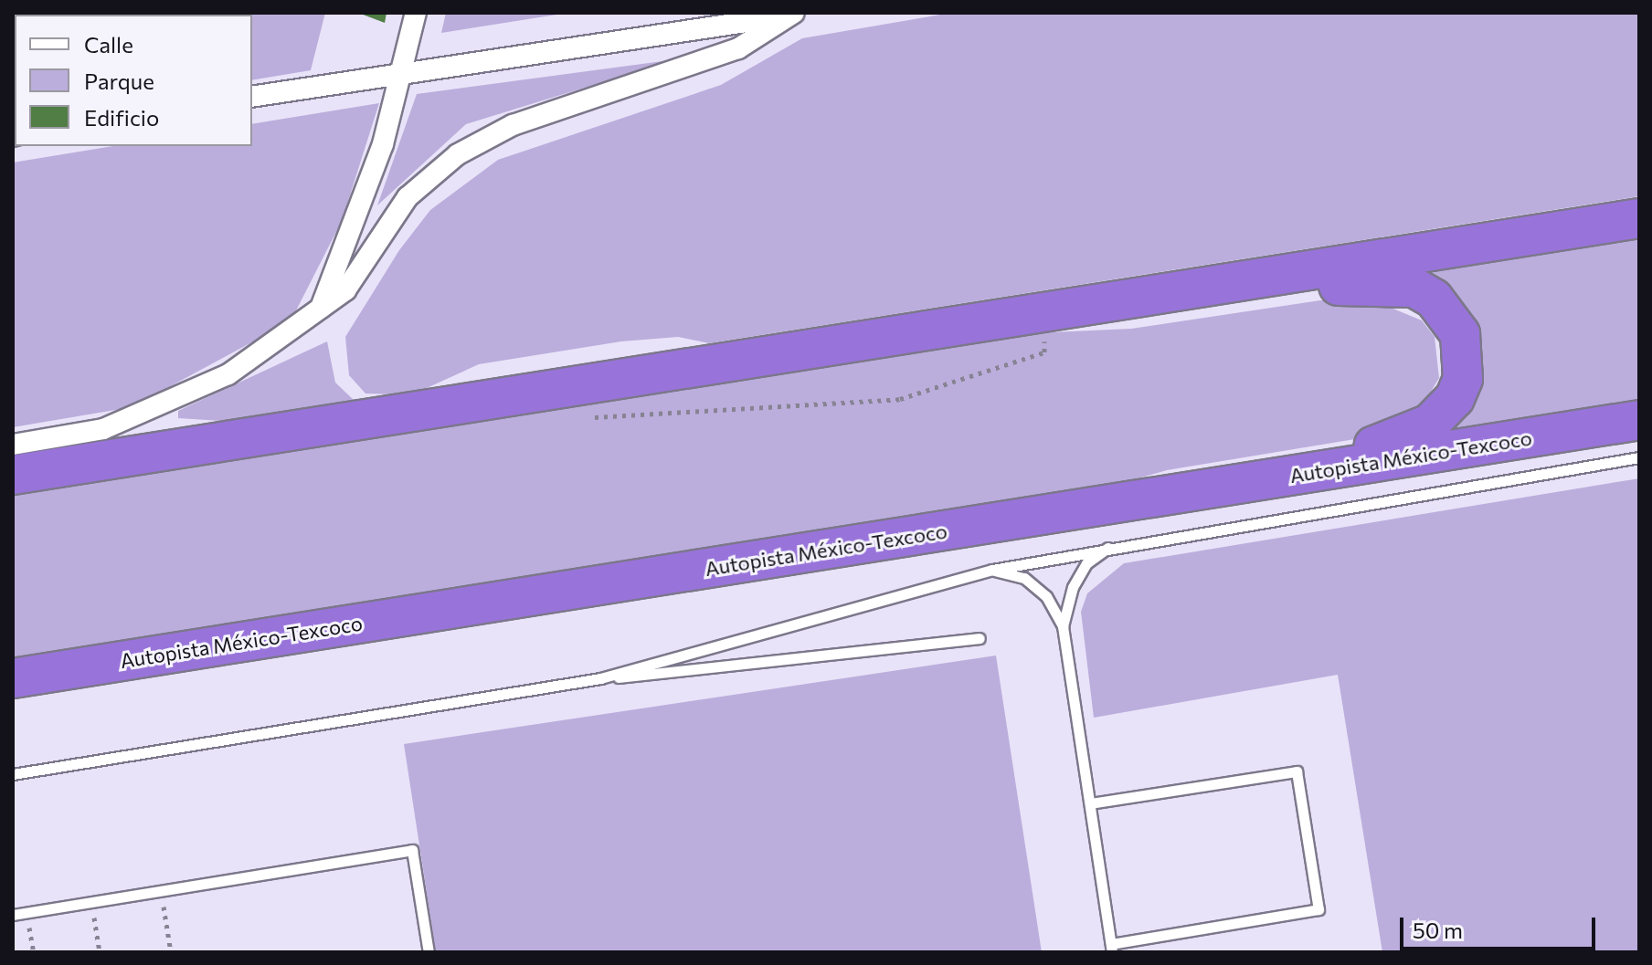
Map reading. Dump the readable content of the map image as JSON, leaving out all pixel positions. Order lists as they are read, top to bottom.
{
  "streets": {
    "highway": ["Autopista México-Texcoco"]
  },
  "legend": ["Calle", "Parque", "Edificio"],
  "scale_bar": "50 m"
}
